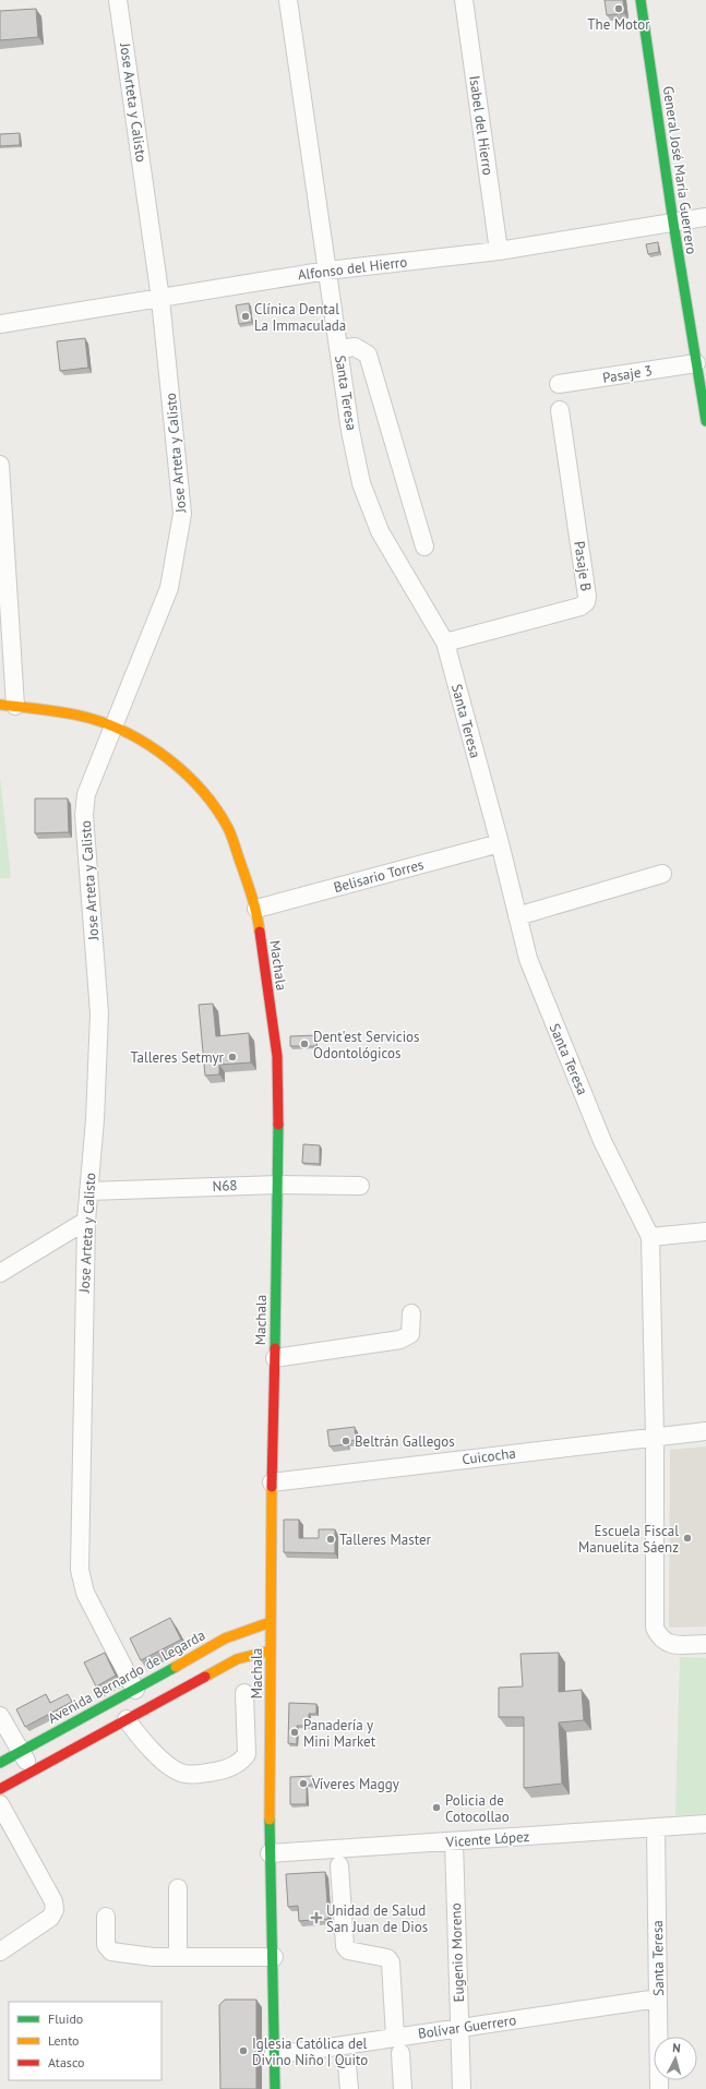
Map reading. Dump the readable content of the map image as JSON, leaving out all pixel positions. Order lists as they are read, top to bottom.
{
  "streets": {
    "main road": ["General José María Guerrero", "Machala", "Avenida Bernardo de Legarda"],
    "street": [
      "Jose Arteta y Calisto",
      "Isabel del Hierro",
      "Alfonso del Hierro",
      "Pasaje 3",
      "Santa Teresa",
      "Pasaje B",
      "Belisario Torres",
      "N68",
      "Cuicocha",
      "Vicente López",
      "Eugenio Moreno",
      "Bolívar Guerrero"
    ]
  },
  "crossings": [
    ["Jose Arteta y Calisto", "Alfonso del Hierro"],
    ["Jose Arteta y Calisto", "Machala"],
    ["Jose Arteta y Calisto", "N68"],
    ["Jose Arteta y Calisto", "Avenida Bernardo de Legarda"],
    ["Isabel del Hierro", "Alfonso del Hierro"],
    ["General José María Guerrero", "Alfonso del Hierro"],
    ["General José María Guerrero", "Pasaje 3"],
    ["Alfonso del Hierro", "Santa Teresa"],
    ["Santa Teresa", "Pasaje B"],
    ["Santa Teresa", "Belisario Torres"],
    ["Santa Teresa", "Cuicocha"],
    ["Santa Teresa", "Vicente López"],
    ["Santa Teresa", "Bolívar Guerrero"],
    ["Belisario Torres", "Machala"],
    ["Machala", "N68"],
    ["Machala", "Cuicocha"],
    ["Machala", "Avenida Bernardo de Legarda"],
    ["Machala", "Vicente López"],
    ["Machala", "Bolívar Guerrero"],
    ["Vicente López", "Eugenio Moreno"],
    ["Eugenio Moreno", "Bolívar Guerrero"]
  ],
  "places": {
    "other": [
      "The Motor",
      "Clínica Dental La Immaculada",
      "Dent'est Servicios Odontológicos",
      "Talleres Setmyr",
      "Beltrán Gallegos",
      "Escuela Fiscal Manuelita Sáenz",
      "Talleres Master",
      "Panadería y Mini Market",
      "Víveres Maggy",
      "Policia de Cotocollao",
      "Iglesia Católica del Divino Niño | Quito"
    ],
    "health": ["Unidad de Salud San Juan de Dios"]
  },
  "legend": ["Fluido", "Lento", "Atasco"],
  "north": "top"
}
